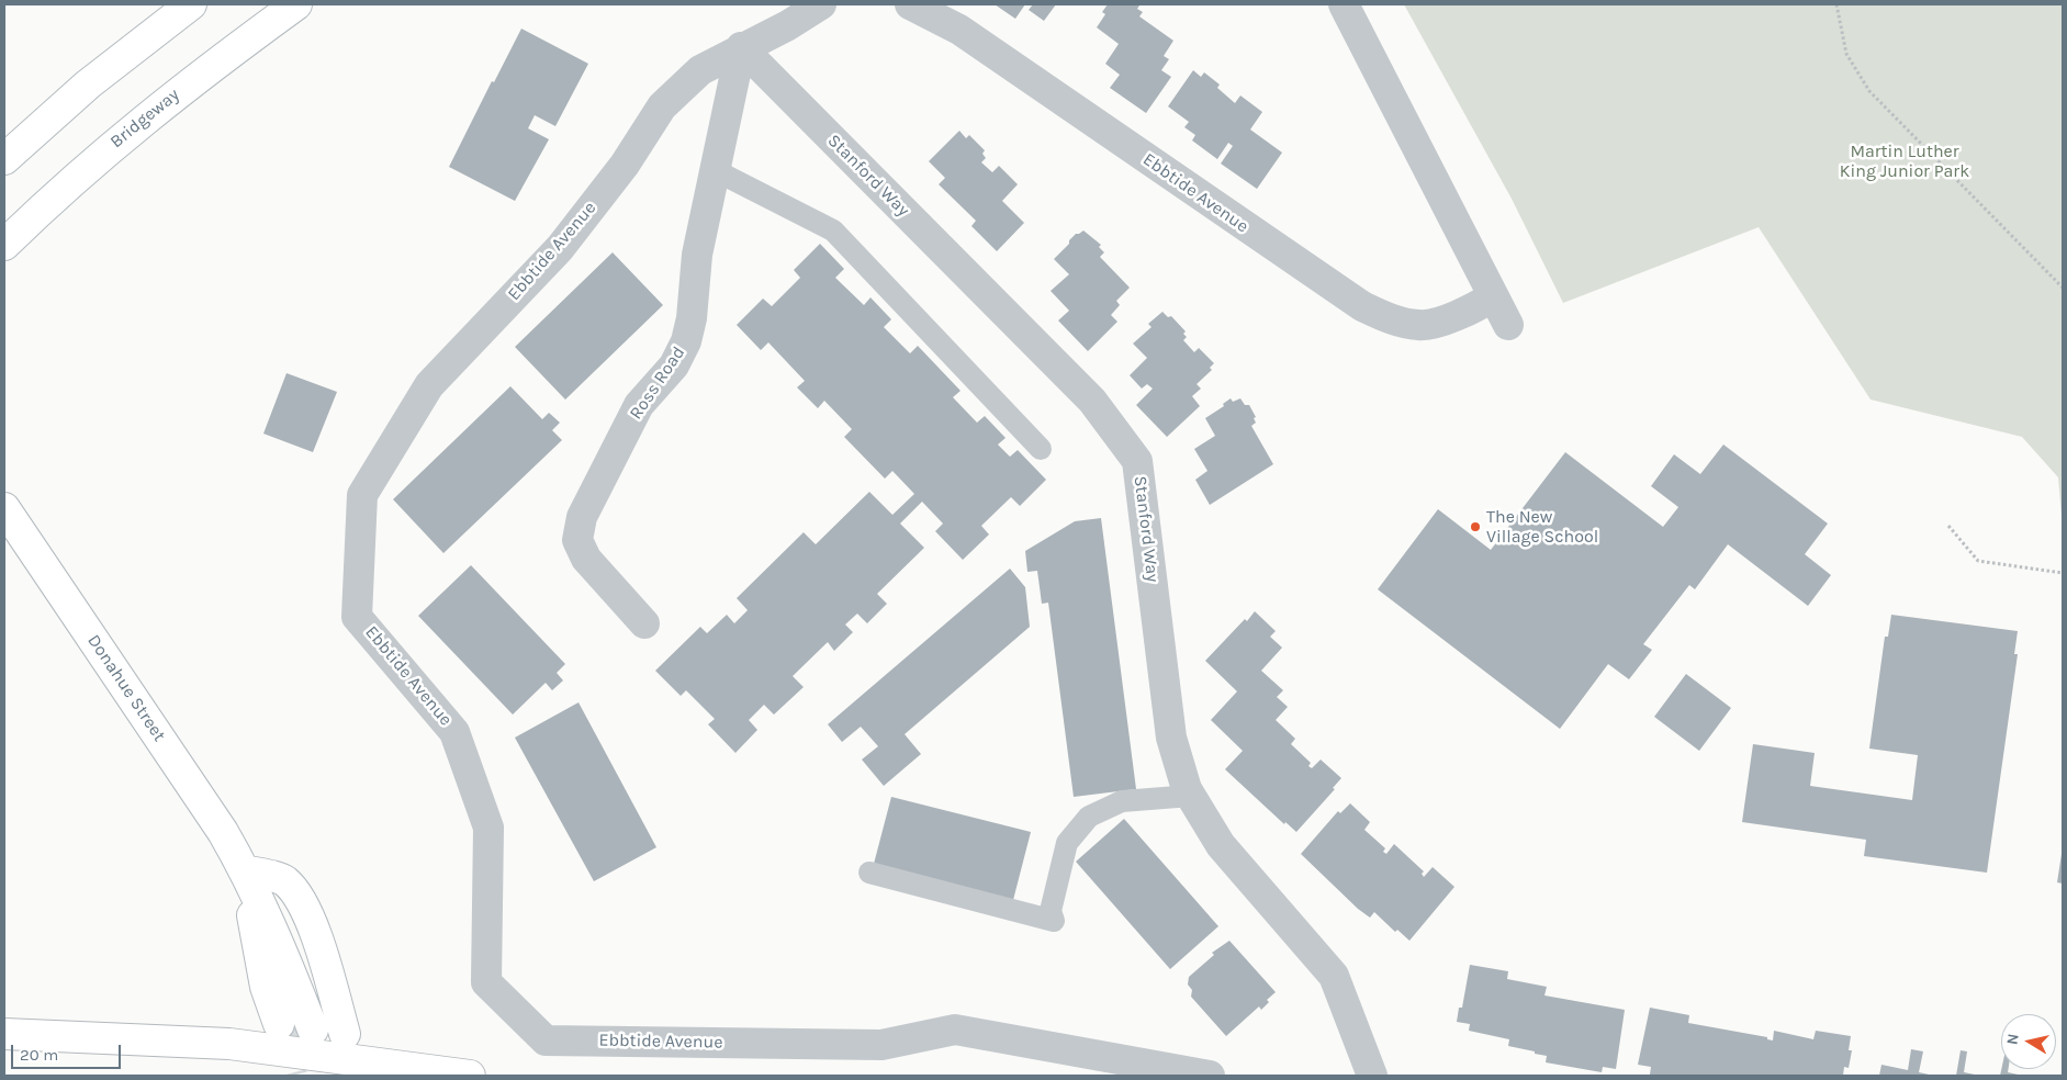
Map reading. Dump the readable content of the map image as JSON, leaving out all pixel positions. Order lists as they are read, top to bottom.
{
  "streets": {
    "main road": ["Bridgeway", "Donahue Street"],
    "street": ["Stanford Way", "Ebbtide Avenue", "Ross Road"]
  },
  "crossings": [
    ["Stanford Way", "Ebbtide Avenue"],
    ["Stanford Way", "Ross Road"],
    ["Ebbtide Avenue", "Ross Road"]
  ],
  "parks": ["Martin Luther King Junior Park"],
  "places": ["The New Village School"],
  "scale_bar": "20 m",
  "north": "left"
}
